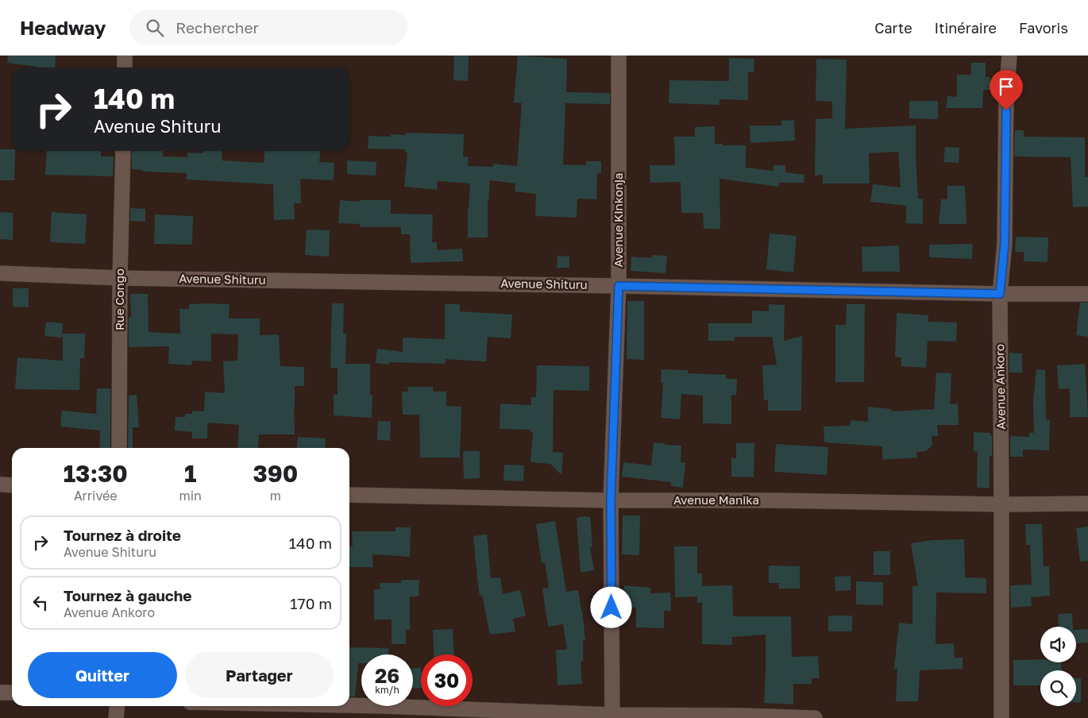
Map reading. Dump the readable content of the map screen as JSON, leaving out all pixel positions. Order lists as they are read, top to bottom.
{
  "streets": {
    "street": [
      "Avenue Kinkonja",
      "Avenue Shituru",
      "Rue Congo",
      "Avenue Ankoro",
      "Avenue Manika"
    ]
  },
  "crossings": [
    ["Avenue Kinkonja", "Avenue Shituru"],
    ["Avenue Kinkonja", "Avenue Manika"],
    ["Avenue Shituru", "Rue Congo"],
    ["Avenue Shituru", "Avenue Ankoro"],
    ["Avenue Ankoro", "Avenue Manika"]
  ],
  "page": {
    "header": "Headway",
    "search": "Rechercher",
    "nav": ["Carte", "Itinéraire", "Favoris"],
    "turn": ["140 m", "Avenue Shituru"],
    "eta": [
      "13:30",
      "Arrivée",
      "1",
      "min",
      "390",
      "m"
    ],
    "list": [
      {
        "name": "Tournez à droite",
        "note": "Avenue Shituru",
        "value": "140 m"
      },
      {
        "name": "Tournez à gauche",
        "note": "Avenue Ankoro",
        "value": "170 m"
      }
    ],
    "buttons": ["Quitter", "Partager"],
    "speed": "26 km/h",
    "limit": "30"
  }
}
